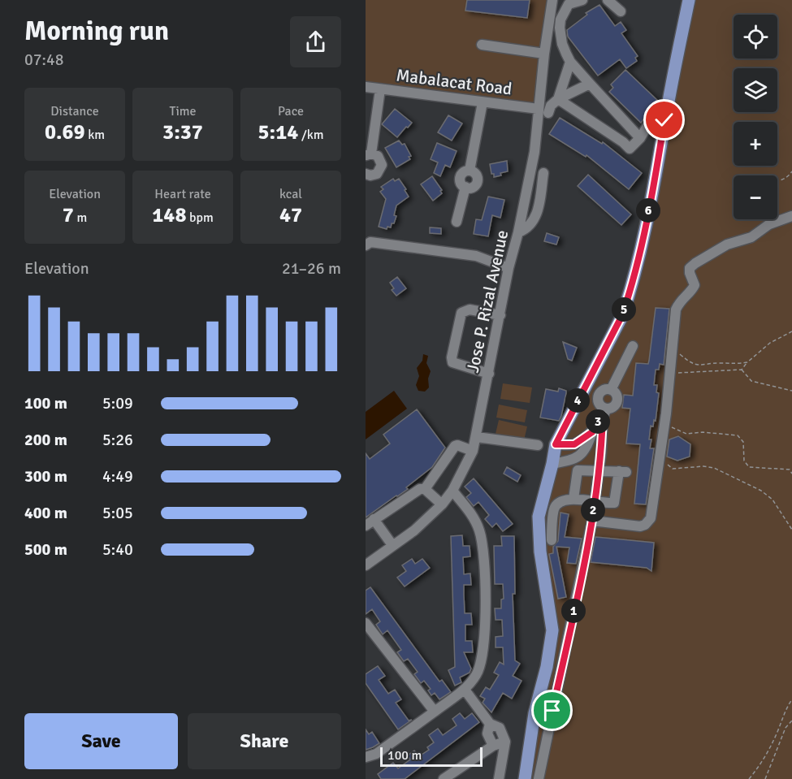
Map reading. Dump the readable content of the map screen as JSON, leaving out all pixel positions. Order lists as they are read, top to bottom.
{
  "streets": {
    "street": ["Mabalacat Road", "Jose P. Rizal Avenue"]
  },
  "crossings": [
    ["Mabalacat Road", "Jose P. Rizal Avenue"]
  ],
  "scale_bar": "100 m",
  "page": {
    "heading": ["Morning run", "07:48"],
    "map_buttons": ["+", "−"],
    "stats": [
      ["Distance", "0.69 km"],
      ["Time", "3:37"],
      ["Pace", "5:14 /km"],
      ["Elevation", "7 m"],
      ["Heart rate", "148 bpm"],
      ["kcal", "47"]
    ],
    "pins": [
      "6",
      "5",
      "4",
      "3",
      "2",
      "1"
    ],
    "chart": ["Elevation", "21–26 m"],
    "list": [
      {
        "name": "100 m",
        "note": "5:09"
      },
      {
        "name": "200 m",
        "note": "5:26"
      },
      {
        "name": "300 m",
        "note": "4:49"
      },
      {
        "name": "400 m",
        "note": "5:05"
      },
      {
        "name": "500 m",
        "note": "5:40"
      }
    ],
    "buttons": ["Save", "Share"],
    "scale": "100 m"
  }
}
